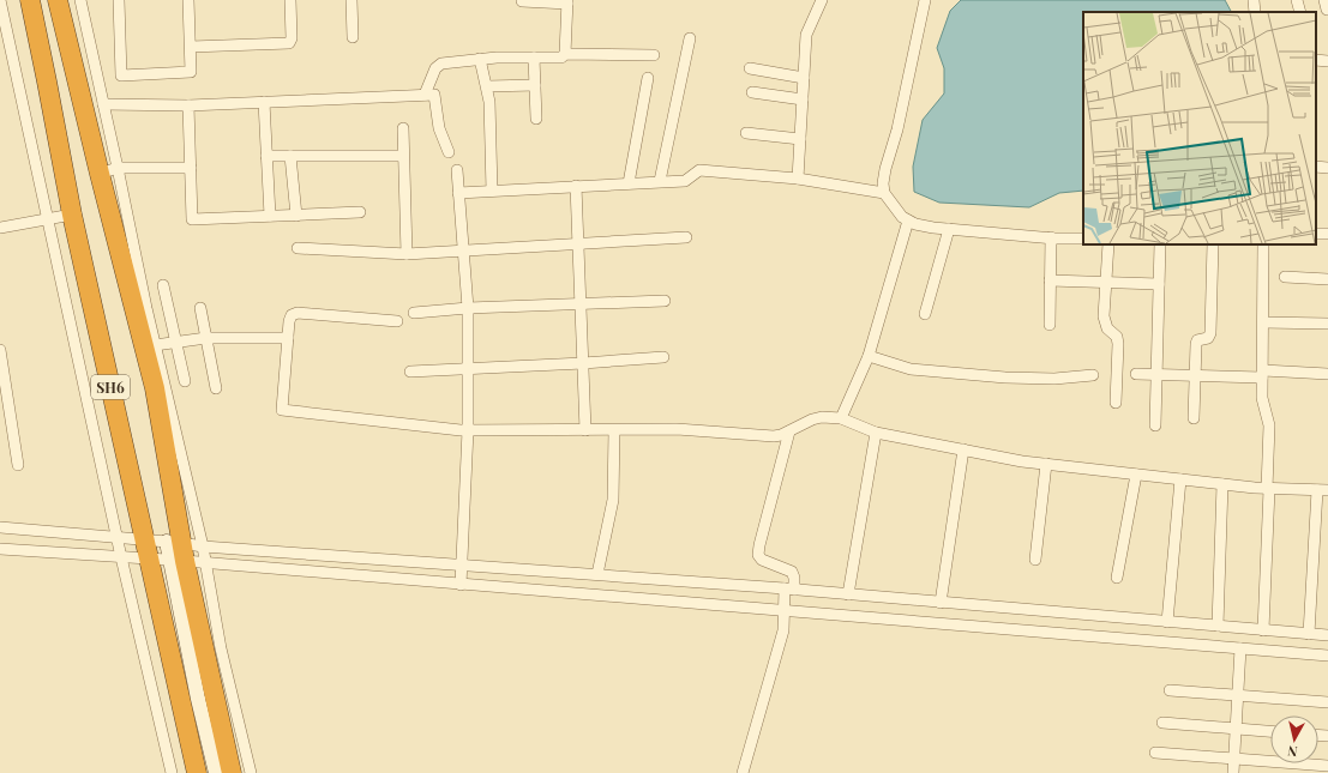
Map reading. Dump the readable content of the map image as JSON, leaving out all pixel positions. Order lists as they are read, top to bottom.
{
  "streets": {
    "highway": ["SH6"]
  },
  "north": "bottom"
}
